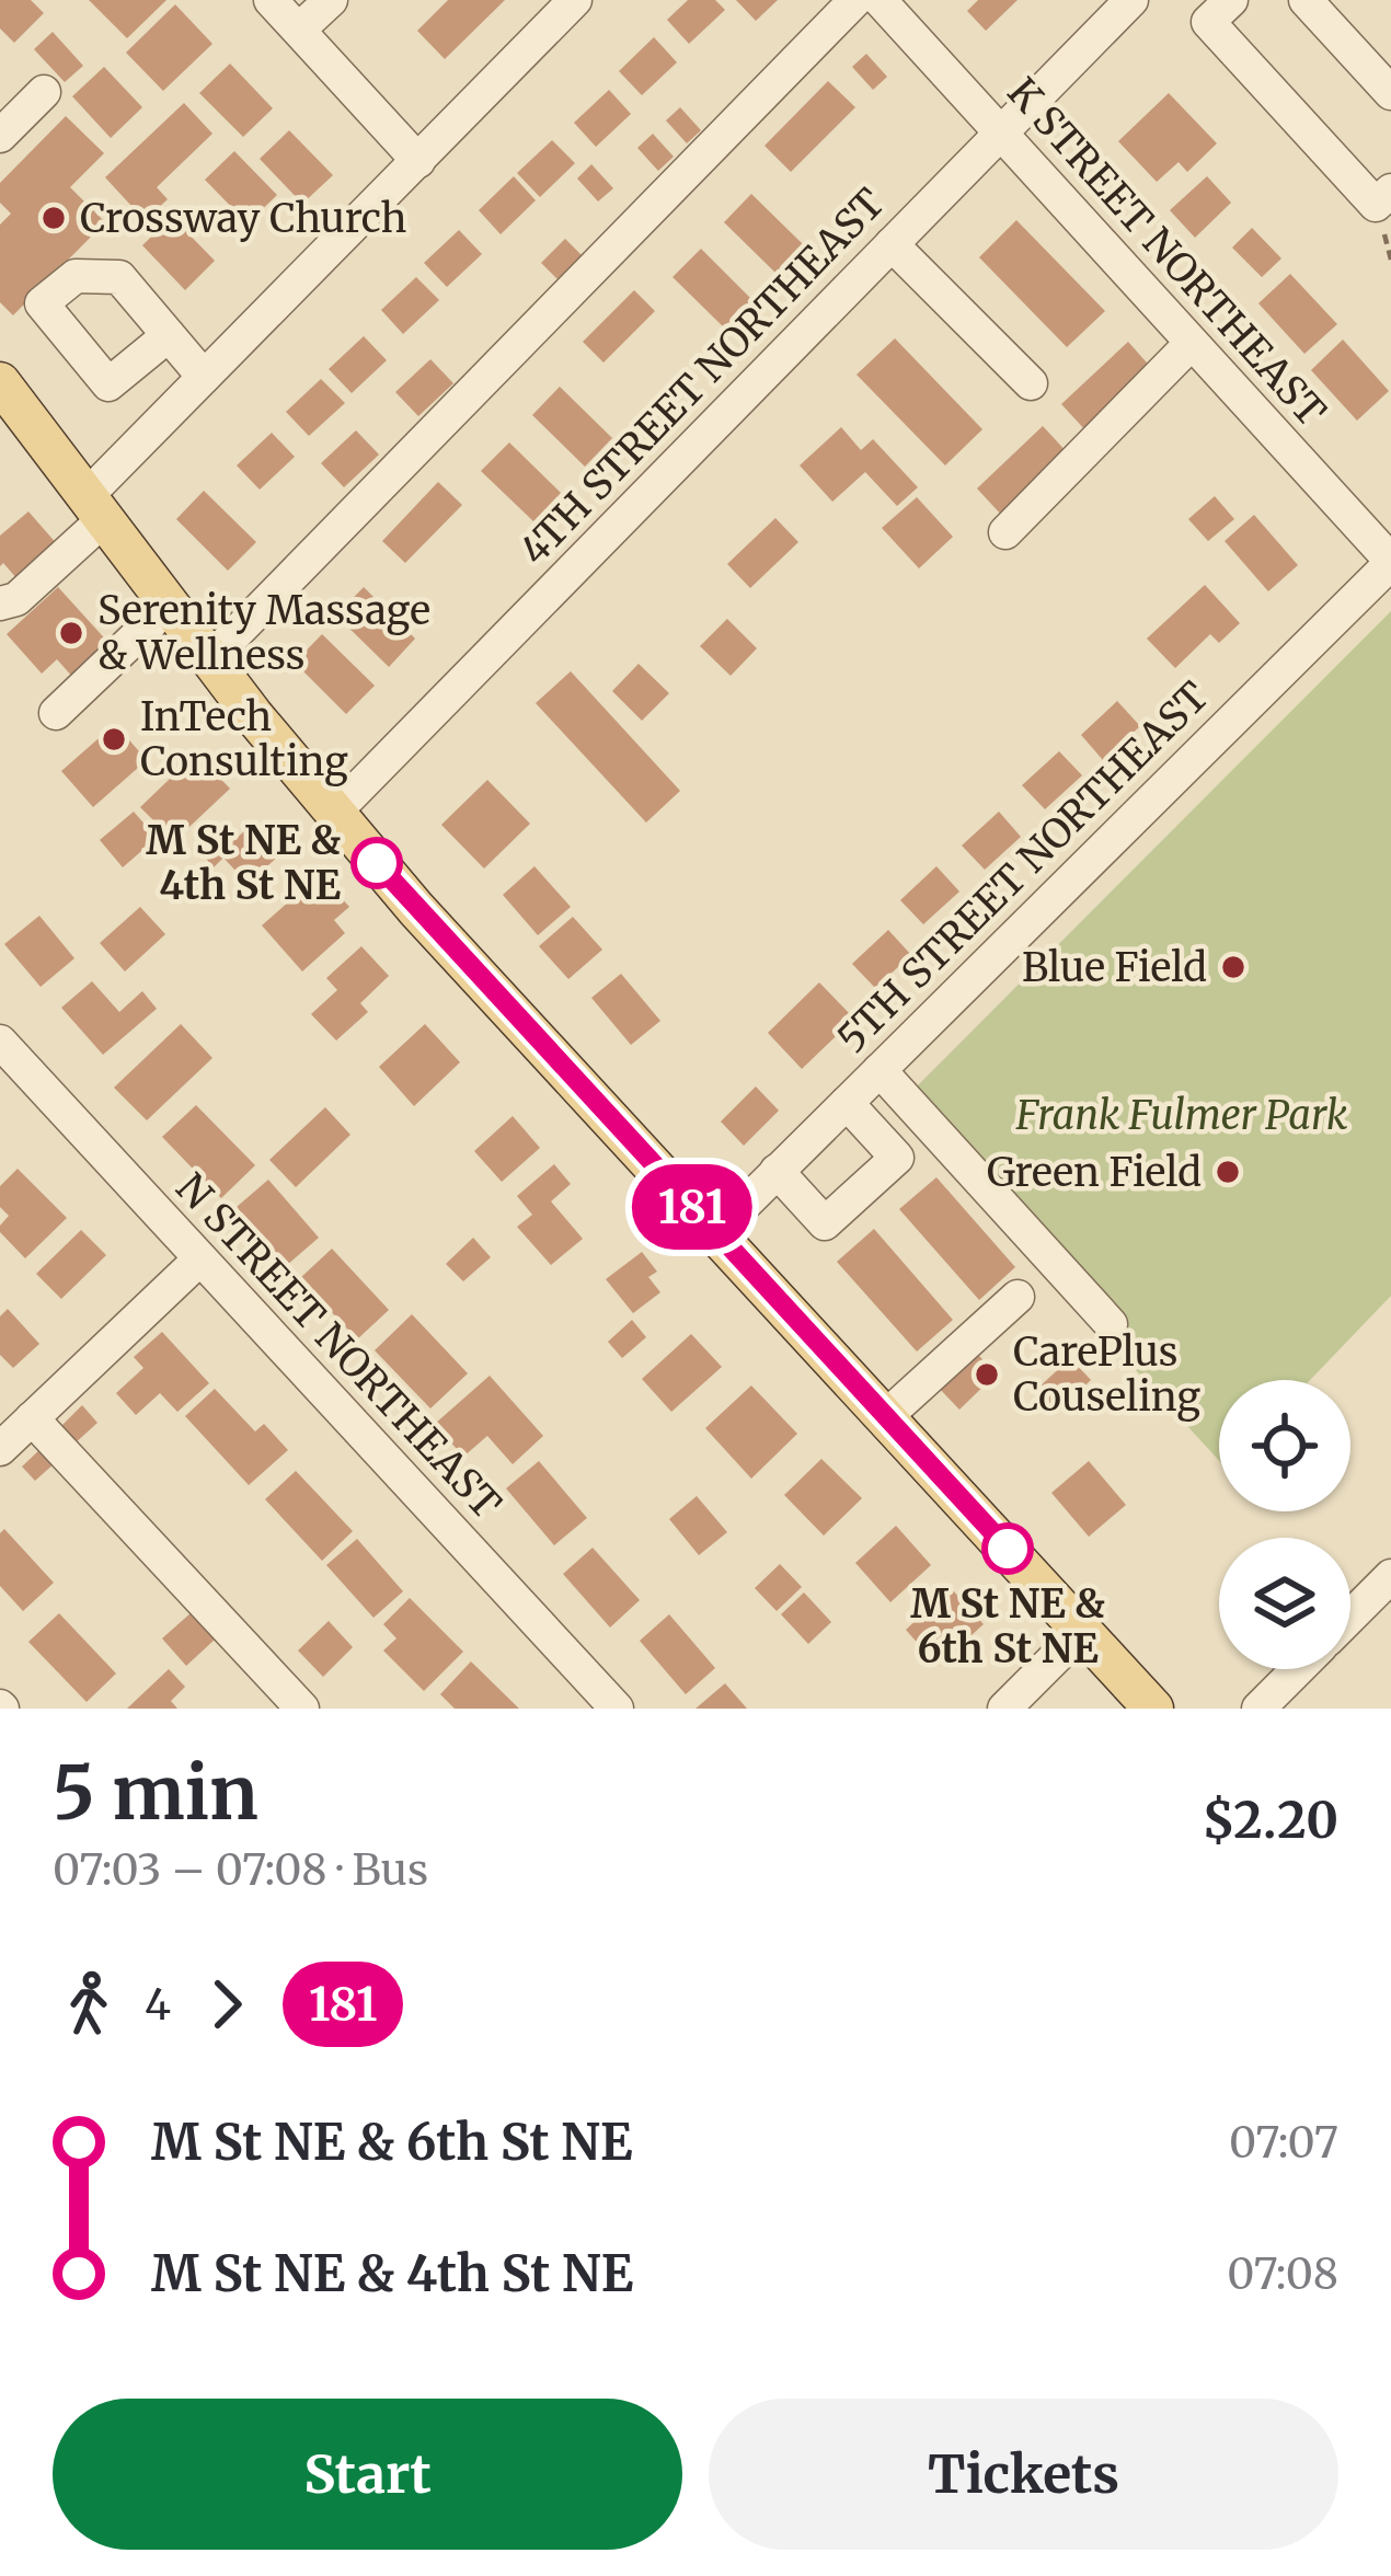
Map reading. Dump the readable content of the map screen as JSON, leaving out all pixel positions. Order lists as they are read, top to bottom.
{
  "streets": {
    "street": [
      "K STREET NORTHEAST",
      "4TH STREET NORTHEAST",
      "5TH STREET NORTHEAST",
      "N STREET NORTHEAST"
    ]
  },
  "crossings": [
    ["K STREET NORTHEAST", "4TH STREET NORTHEAST"],
    ["K STREET NORTHEAST", "5TH STREET NORTHEAST"]
  ],
  "parks": ["Frank Fulmer Park"],
  "places": [
    "Crossway Church",
    "Serenity Massage & Wellness",
    "InTech Consulting",
    "M St NE & 4th St NE",
    "Blue Field",
    "Green Field",
    "CarePlus Couseling",
    "M St NE & 6th St NE"
  ],
  "lines": ["bus line 181"],
  "page": {
    "on_map": "181",
    "heading": ["5 min", "07:03 – 07:08 · Bus", "$2.20"],
    "legs": ["4", "181"],
    "list": [
      {
        "name": "M St NE & 6th St NE",
        "value": "07:07"
      },
      {
        "name": "M St NE & 4th St NE",
        "value": "07:08"
      }
    ],
    "buttons": ["Start", "Tickets"]
  }
}
